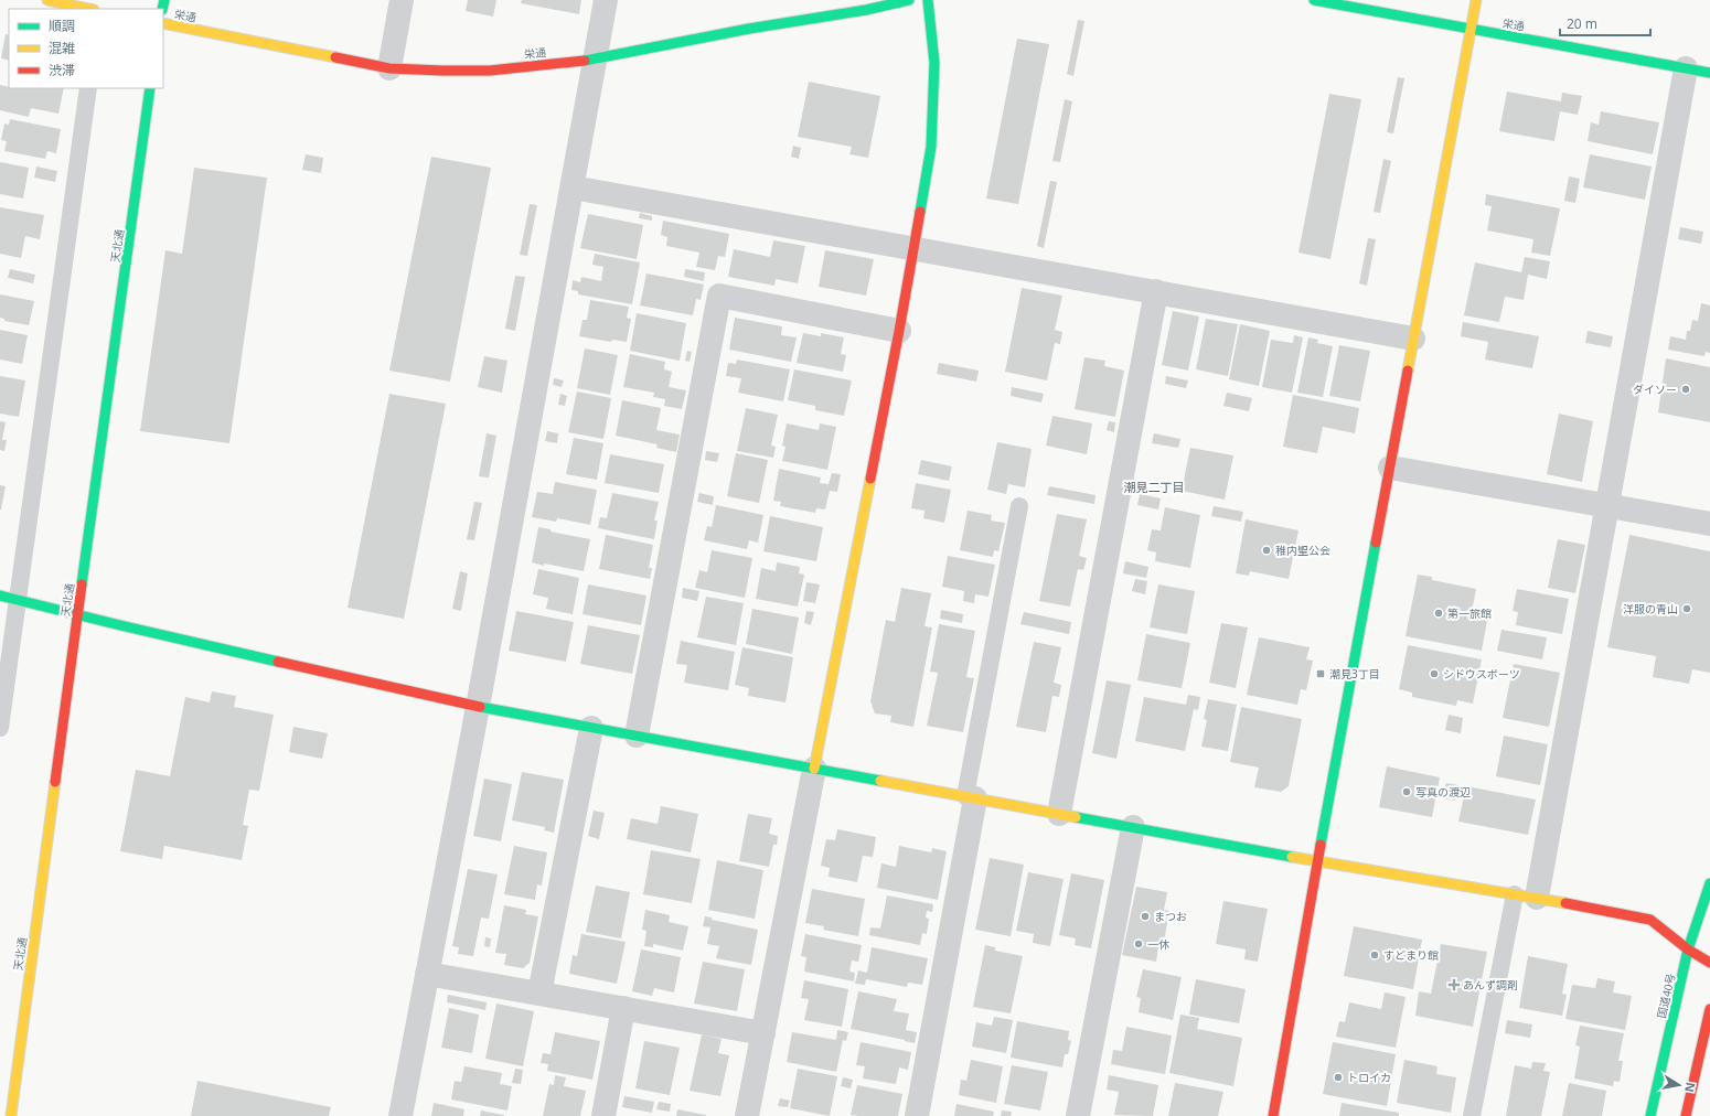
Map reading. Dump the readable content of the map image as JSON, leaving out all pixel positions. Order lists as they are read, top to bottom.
{
  "streets": {
    "main road": ["栄通", "天北通", "国道40号"]
  },
  "districts": ["潮見二丁目"],
  "places": {
    "other": [
      "ダイソー",
      "稚内聖公会",
      "洋服の青山",
      "第一旅館",
      "シドウスポーツ",
      "写真の渡辺",
      "まつお",
      "一休",
      "すどまり館",
      "トロイカ"
    ],
    "transit": ["潮見3丁目"],
    "health": ["あんず調剤"]
  },
  "legend": ["順調", "混雑", "渋滞"],
  "scale_bar": "20 m",
  "north": "right"
}
